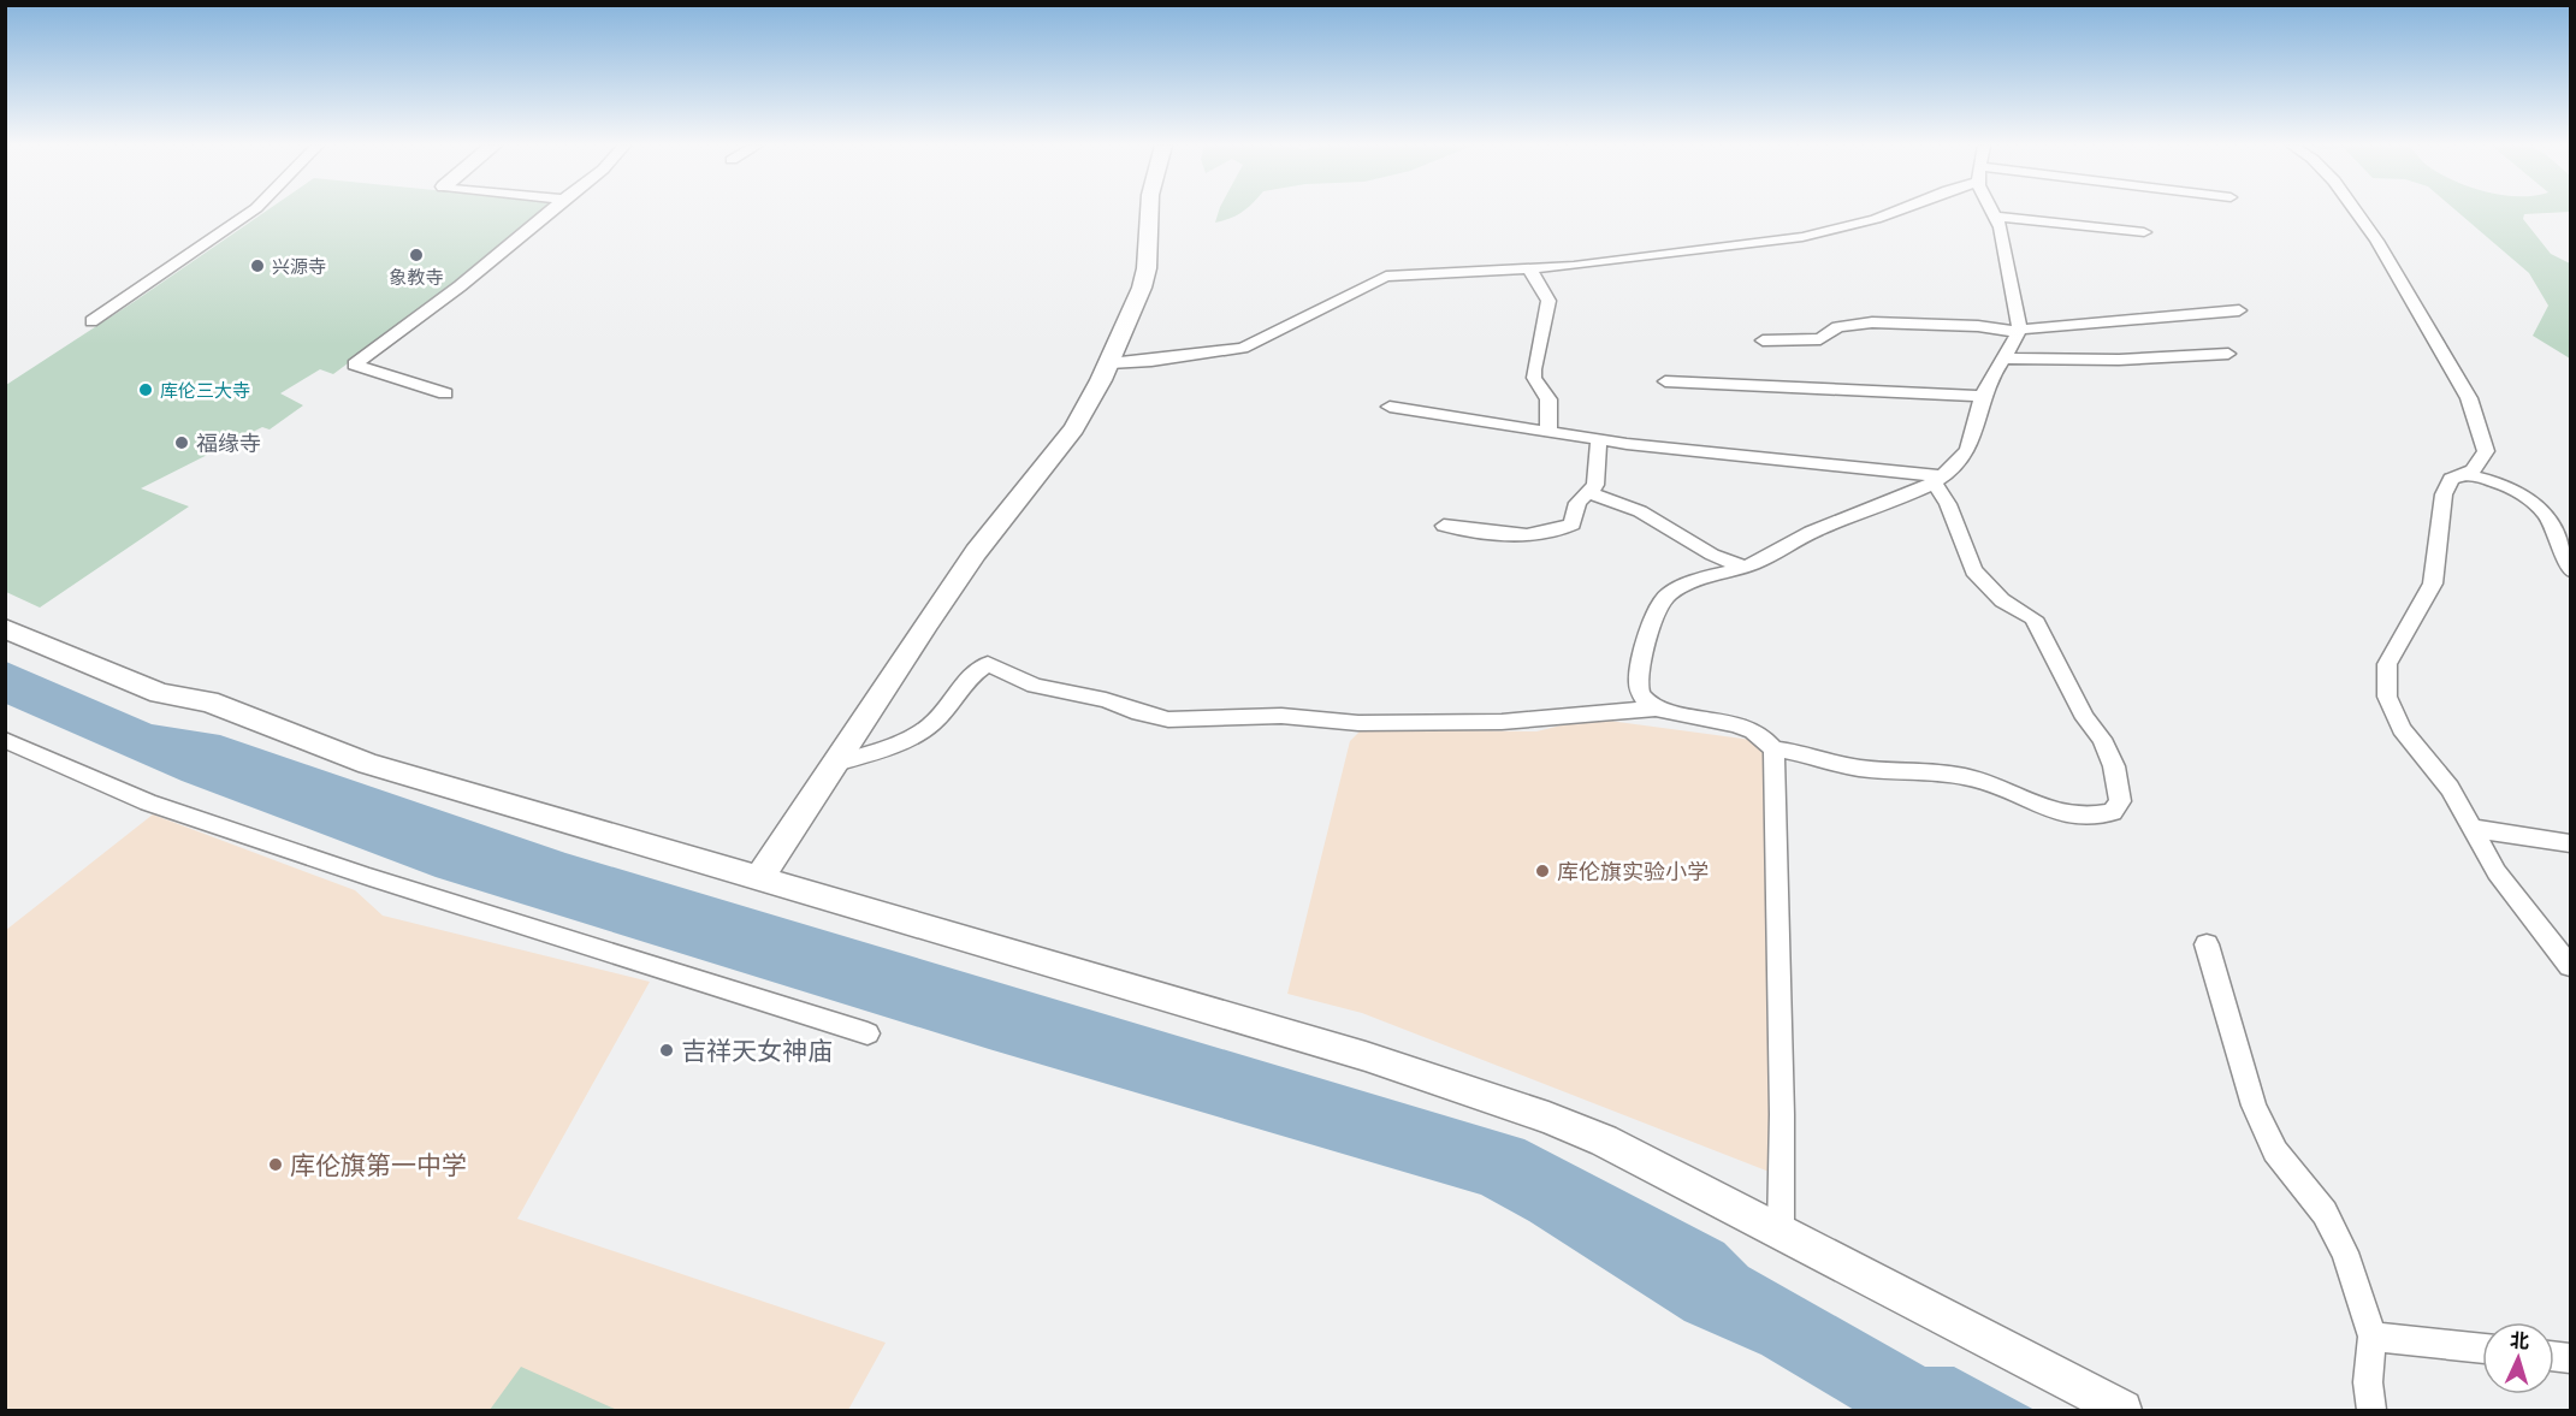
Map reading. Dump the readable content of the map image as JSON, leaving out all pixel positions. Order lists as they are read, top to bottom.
{
  "places": [
    "象教寺",
    "兴源寺",
    "库伦三大寺",
    "福缘寺",
    "库伦旗实验小学",
    "吉祥天女神庙",
    "库伦旗第一中学"
  ],
  "north": "top"
}
